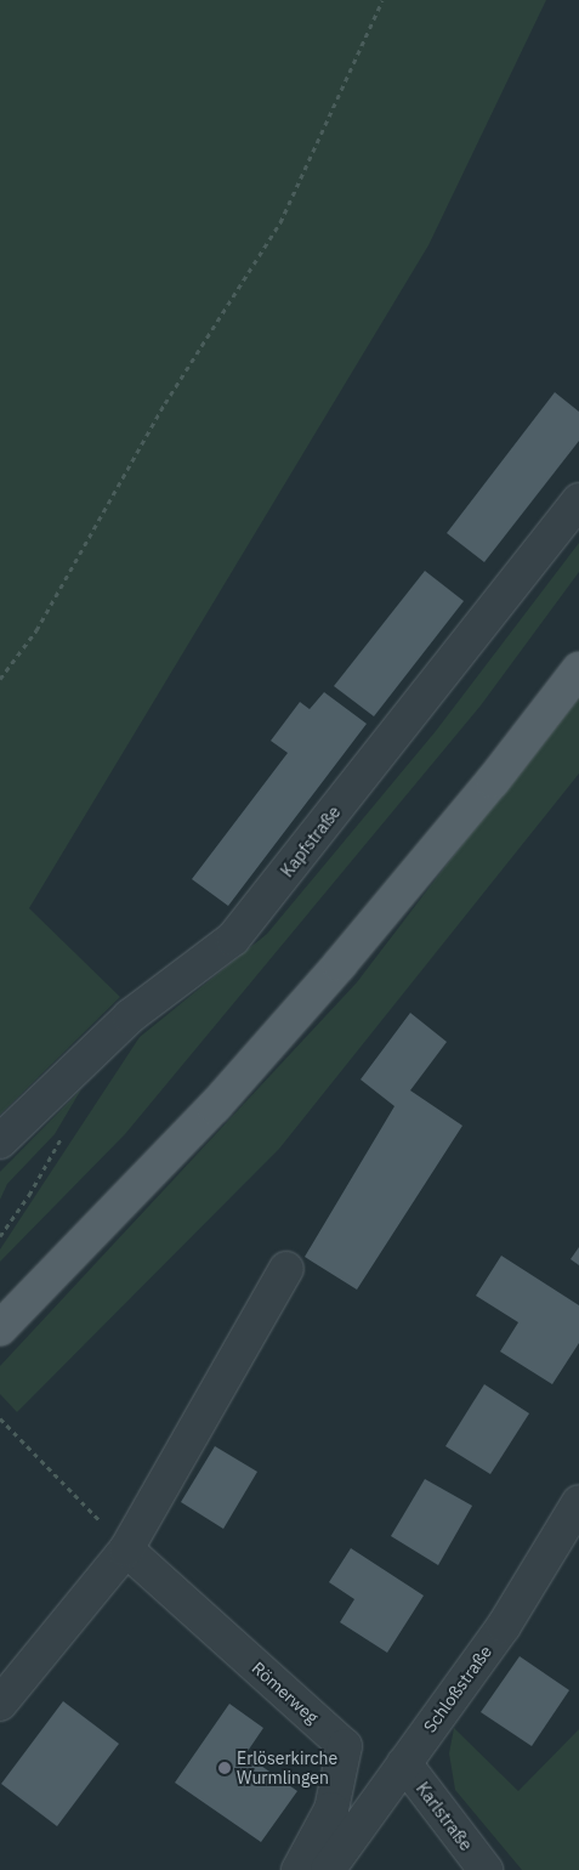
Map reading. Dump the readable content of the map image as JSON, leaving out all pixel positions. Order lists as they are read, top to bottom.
{
  "streets": {
    "street": [
      "Kapfstraße",
      "Schloßstraße",
      "Römerweg",
      "Karlstraße"
    ]
  },
  "crossings": [
    ["Schloßstraße", "Karlstraße"]
  ],
  "places": ["Erlöserkirche Wurmlingen"]
}
